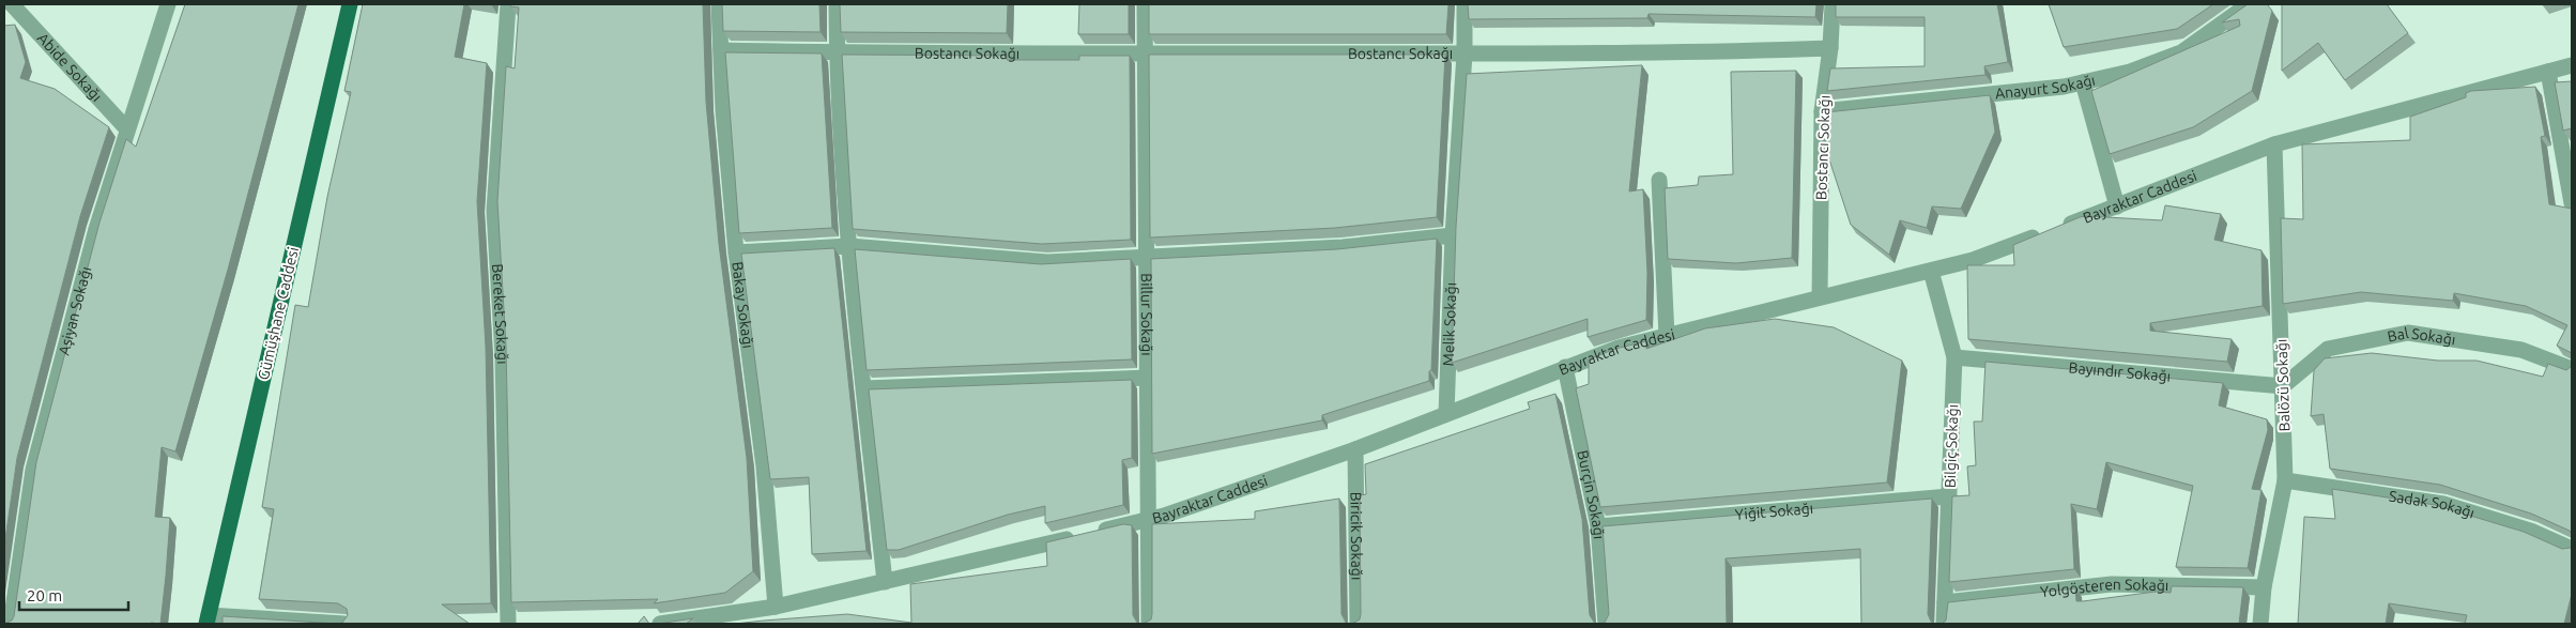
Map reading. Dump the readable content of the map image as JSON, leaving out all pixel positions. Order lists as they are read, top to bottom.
{
  "streets": {
    "main road": ["Gümüşhane Caddesi"],
    "street": [
      "Bostancı Sokağı",
      "Abide Sokağı",
      "Anayurt Sokağı",
      "Bayraktar Caddesi",
      "Bakay Sokağı",
      "Aşiyan Sokağı",
      "Bereket Sokağı",
      "Billur Sokağı",
      "Melik Sokağı",
      "Bal Sokağı",
      "Bayındır Sokağı",
      "Balözü Sokağı",
      "Bilgiç Sokağı",
      "Burçin Sokağı",
      "Sadak Sokağı",
      "Yiğit Sokağı",
      "Biricik Sokağı",
      "Yolgösteren Sokağı"
    ]
  },
  "crossings": [
    ["Bostancı Sokağı", "Anayurt Sokağı"],
    ["Bostancı Sokağı", "Bayraktar Caddesi"],
    ["Bostancı Sokağı", "Bakay Sokağı"],
    ["Bostancı Sokağı", "Billur Sokağı"],
    ["Bostancı Sokağı", "Melik Sokağı"],
    ["Abide Sokağı", "Aşiyan Sokağı"],
    ["Bayraktar Caddesi", "Bakay Sokağı"],
    ["Bayraktar Caddesi", "Billur Sokağı"],
    ["Bayraktar Caddesi", "Melik Sokağı"],
    ["Bayraktar Caddesi", "Balözü Sokağı"],
    ["Bayraktar Caddesi", "Bilgiç Sokağı"],
    ["Bayraktar Caddesi", "Burçin Sokağı"],
    ["Bayraktar Caddesi", "Biricik Sokağı"],
    ["Bal Sokağı", "Bayındır Sokağı"],
    ["Bal Sokağı", "Balözü Sokağı"],
    ["Bayındır Sokağı", "Balözü Sokağı"],
    ["Bayındır Sokağı", "Bilgiç Sokağı"],
    ["Balözü Sokağı", "Sadak Sokağı"],
    ["Balözü Sokağı", "Yolgösteren Sokağı"],
    ["Bilgiç Sokağı", "Yiğit Sokağı"],
    ["Bilgiç Sokağı", "Yolgösteren Sokağı"],
    ["Burçin Sokağı", "Yiğit Sokağı"]
  ],
  "scale_bar": "20 m"
}
